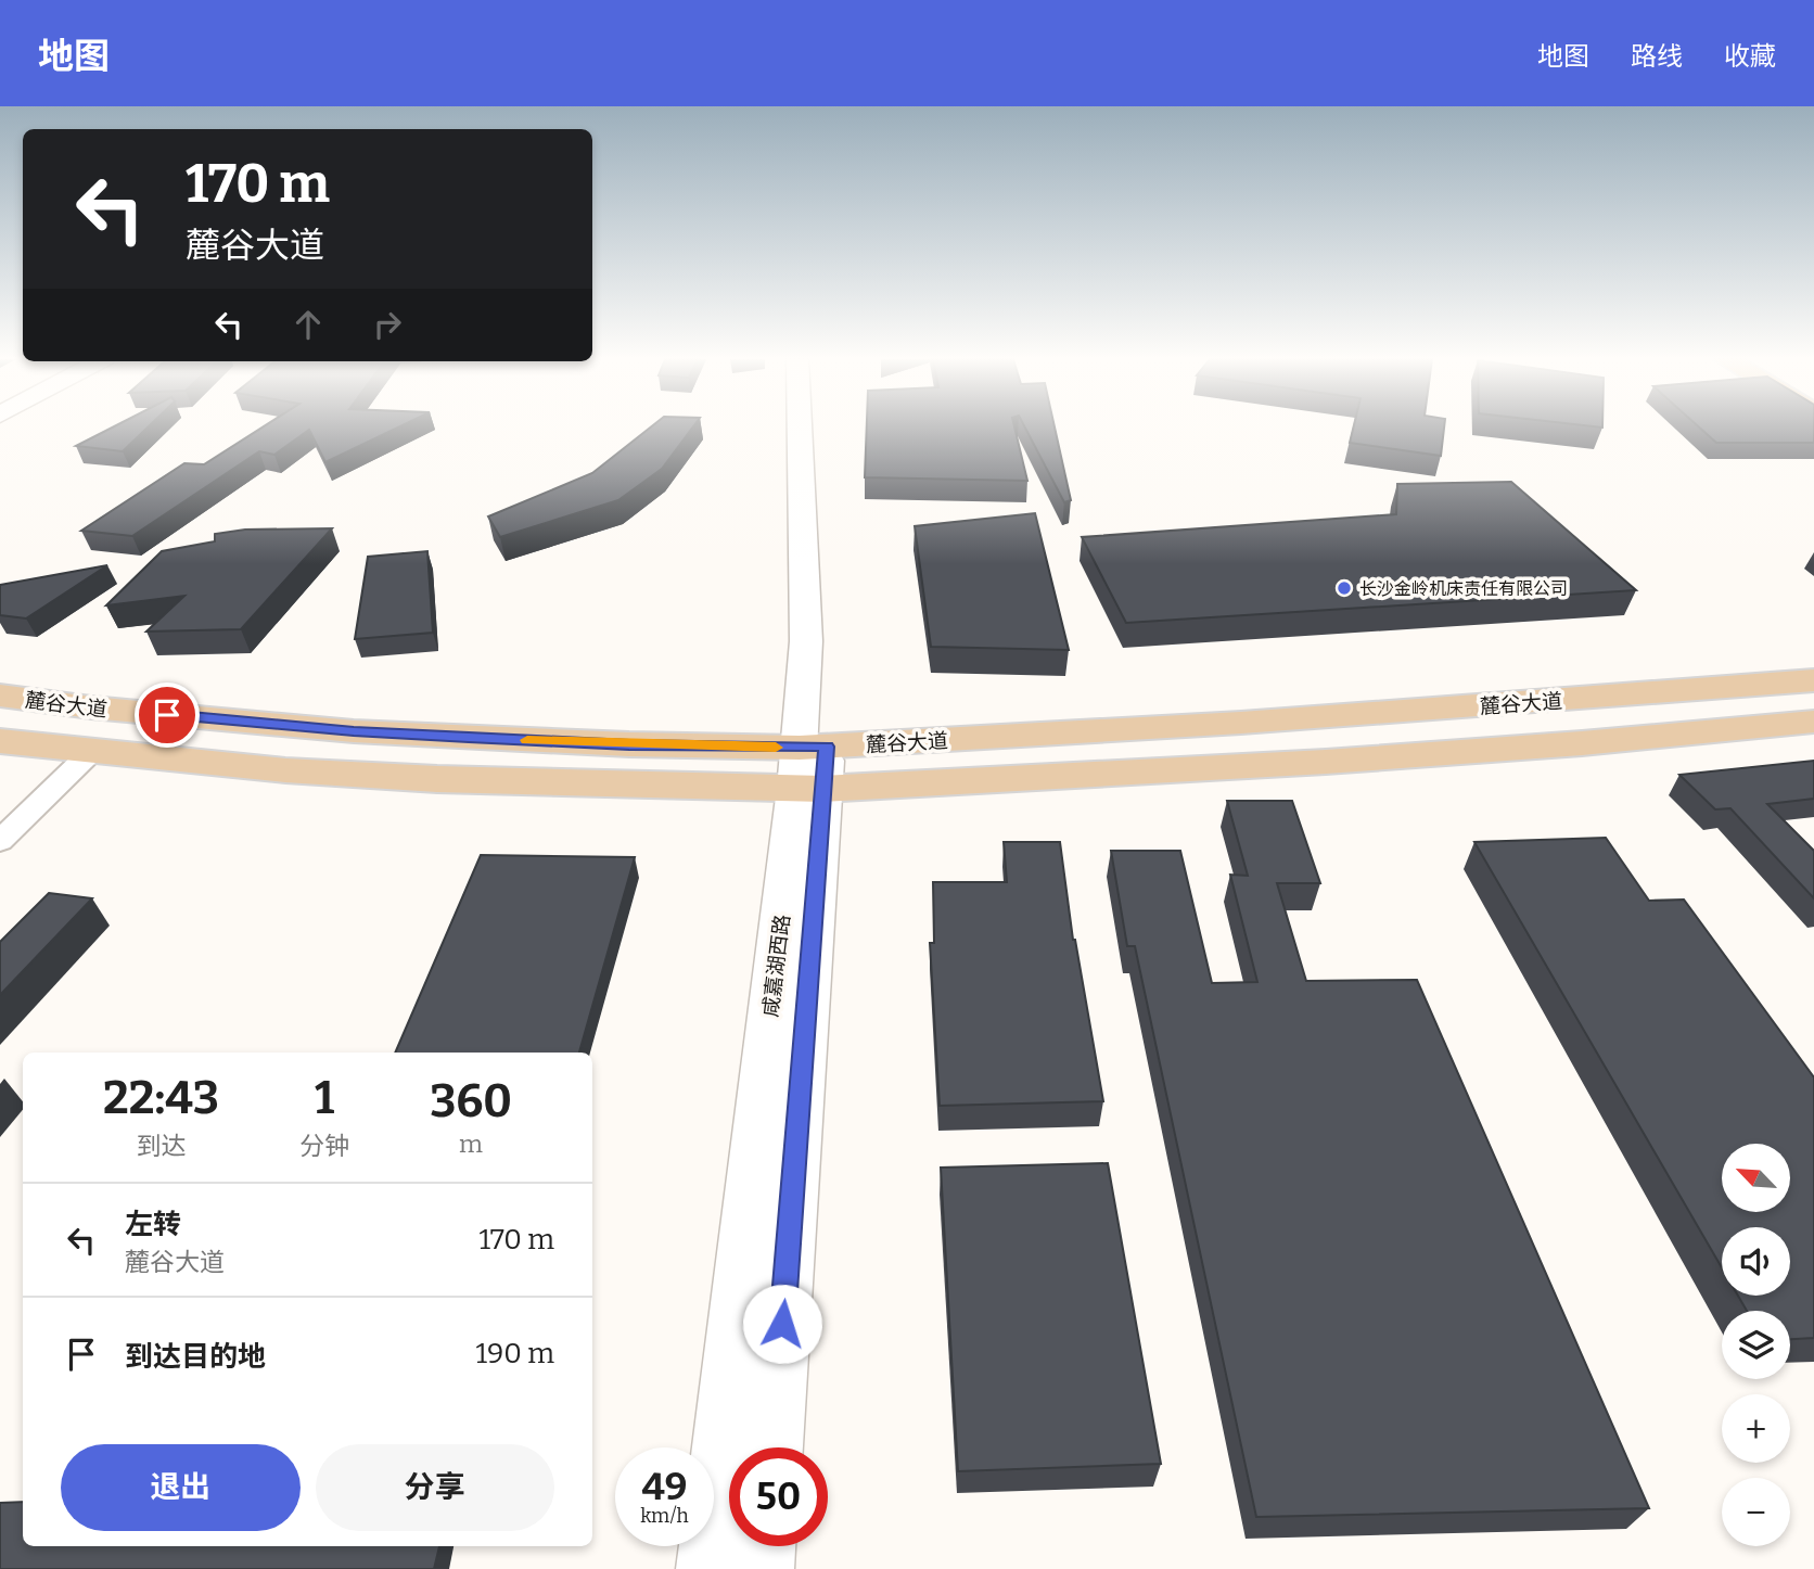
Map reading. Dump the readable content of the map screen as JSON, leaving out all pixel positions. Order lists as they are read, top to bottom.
{
  "streets": {
    "main road": ["麓谷大道", "咸嘉湖西路"]
  },
  "crossings": [
    ["麓谷大道", "咸嘉湖西路"]
  ],
  "places": ["长沙金岭机床责任有限公司"],
  "north": "top left",
  "page": {
    "header": "地图",
    "nav": ["地图", "路线", "收藏"],
    "turn": ["170 m", "麓谷大道"],
    "eta": [
      "22:43",
      "到达",
      "1",
      "分钟",
      "360",
      "m"
    ],
    "map_buttons": ["+", "−"],
    "list": [
      {
        "name": "左转",
        "note": "麓谷大道",
        "value": "170 m"
      },
      {
        "name": "到达目的地",
        "value": "190 m"
      }
    ],
    "buttons": ["退出", "分享"],
    "speed": "49 km/h",
    "limit": "50"
  }
}
